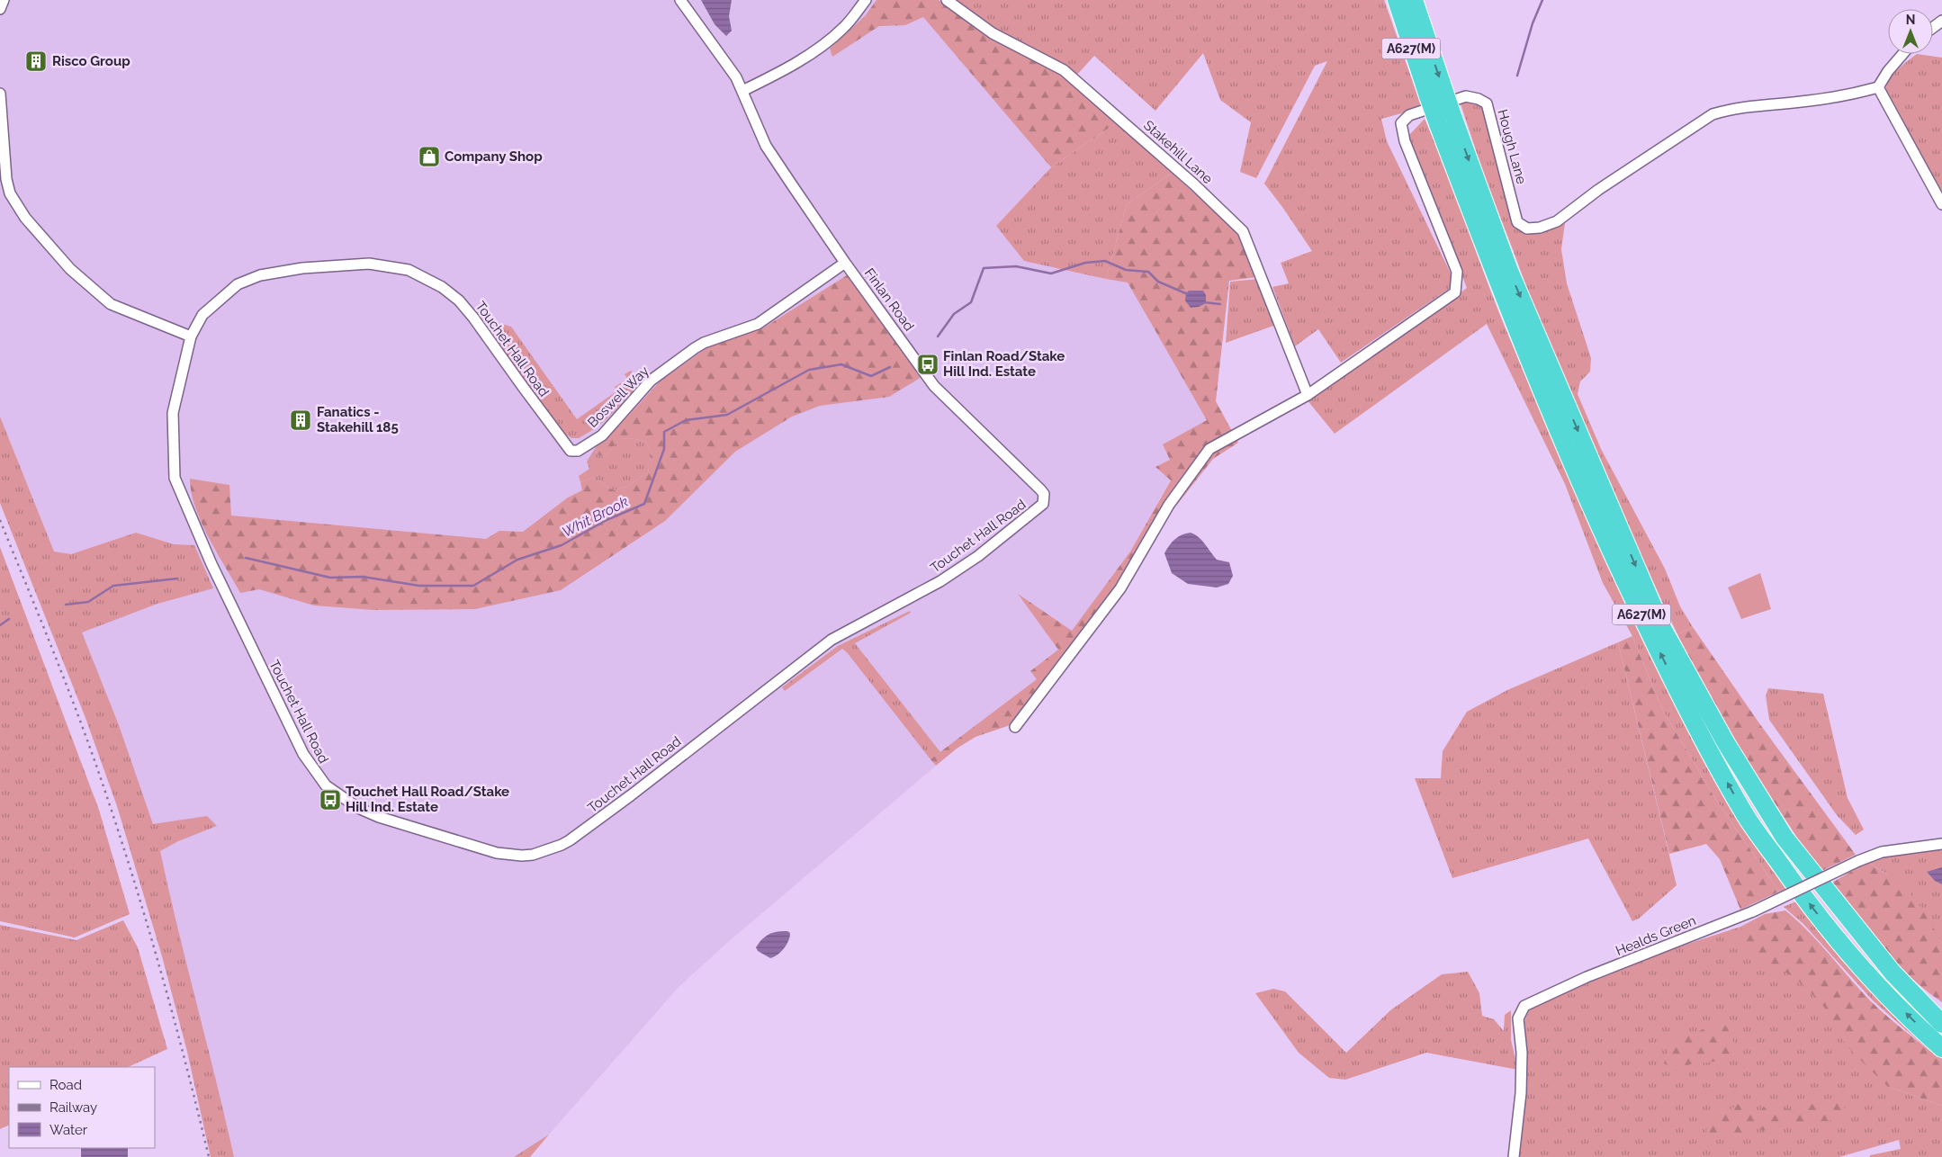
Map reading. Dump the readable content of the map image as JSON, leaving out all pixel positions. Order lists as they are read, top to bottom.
{
  "streets": {
    "highway": ["A627(M)"],
    "street": [
      "Hough Lane",
      "Stakehill Lane",
      "Finlan Road",
      "Touchet Hall Road",
      "Boswell Way",
      "Healds Green"
    ]
  },
  "crossings": [
    ["Hough Lane", "Stakehill Lane"],
    ["Finlan Road", "Touchet Hall Road"],
    ["Finlan Road", "Boswell Way"],
    ["Touchet Hall Road", "Boswell Way"]
  ],
  "water": ["Whit Brook"],
  "places": {
    "building": ["Risco Group", "Fanatics - Stakehill 185"],
    "shop": ["Company Shop"],
    "bus stop": ["Finlan Road/Stake Hill Ind. Estate", "Touchet Hall Road/Stake Hill Ind. Estate"]
  },
  "legend": ["Road", "Railway", "Water"],
  "north": "top"
}
